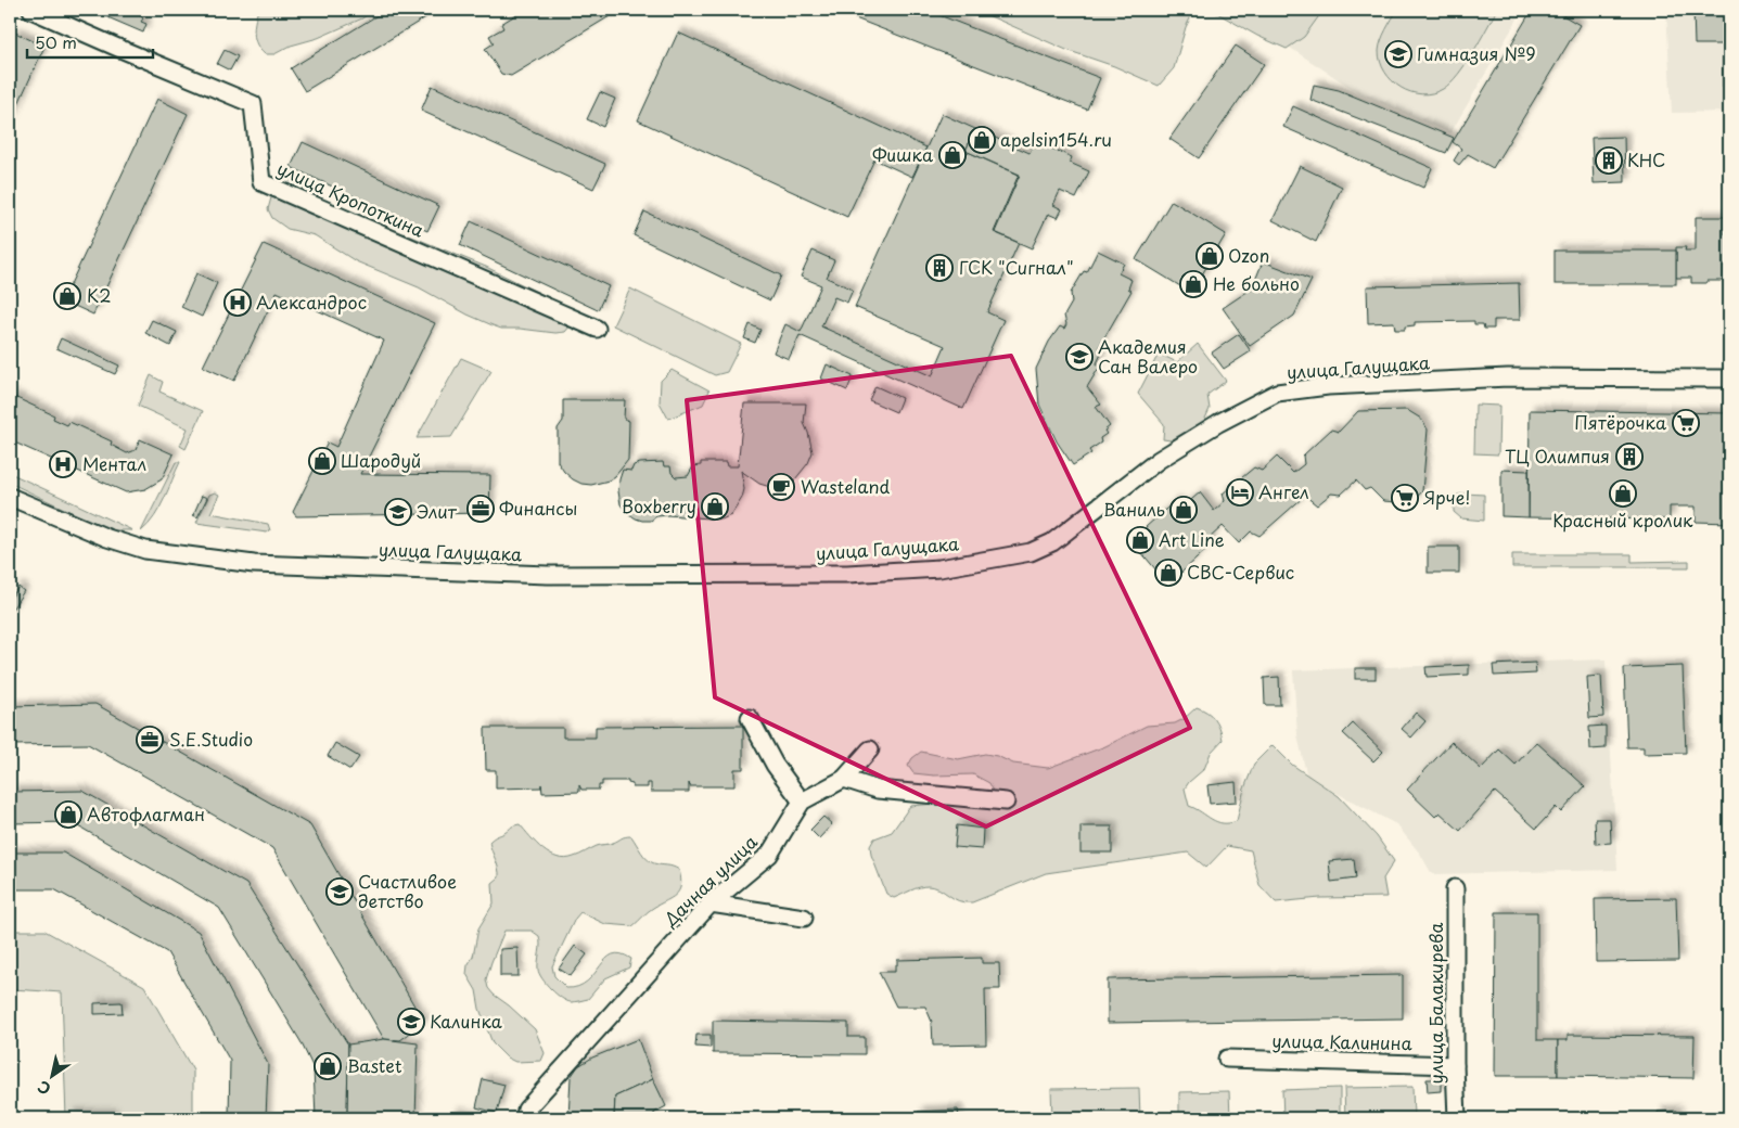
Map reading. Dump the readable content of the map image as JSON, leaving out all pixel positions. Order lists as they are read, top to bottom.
{
  "streets": {
    "street": [
      "улица Кропоткина",
      "улица Галущака",
      "Дачная улица",
      "улица Балакирева",
      "улица Калинина"
    ]
  },
  "crossings": [
    ["улица Балакирева", "улица Калинина"]
  ],
  "places": {
    "school or university": [
      "Гимназия №9",
      "Академия Сан Валеро",
      "Элит",
      "Счастливое детство",
      "Калинка"
    ],
    "shop": [
      "apelsin154.ru",
      "Фишка",
      "Ozon",
      "Не больно",
      "К2",
      "Шародуй",
      "Красный кролик",
      "Boxberry",
      "Ваниль",
      "Art Line",
      "СВС-Сервис",
      "Автофлагман",
      "Bastet"
    ],
    "building": ["КНС", "ГСК \"Сигнал\"", "ТЦ Олимпия"],
    "hospital": ["Александрос", "Ментал"],
    "supermarket": ["Пятёрочка", "Ярче!"],
    "cafe": ["Wasteland"],
    "hotel": ["Ангел"],
    "office": ["Финансы", "S.E.Studio"]
  },
  "scale_bar": "50 m",
  "north": "bottom left"
}
